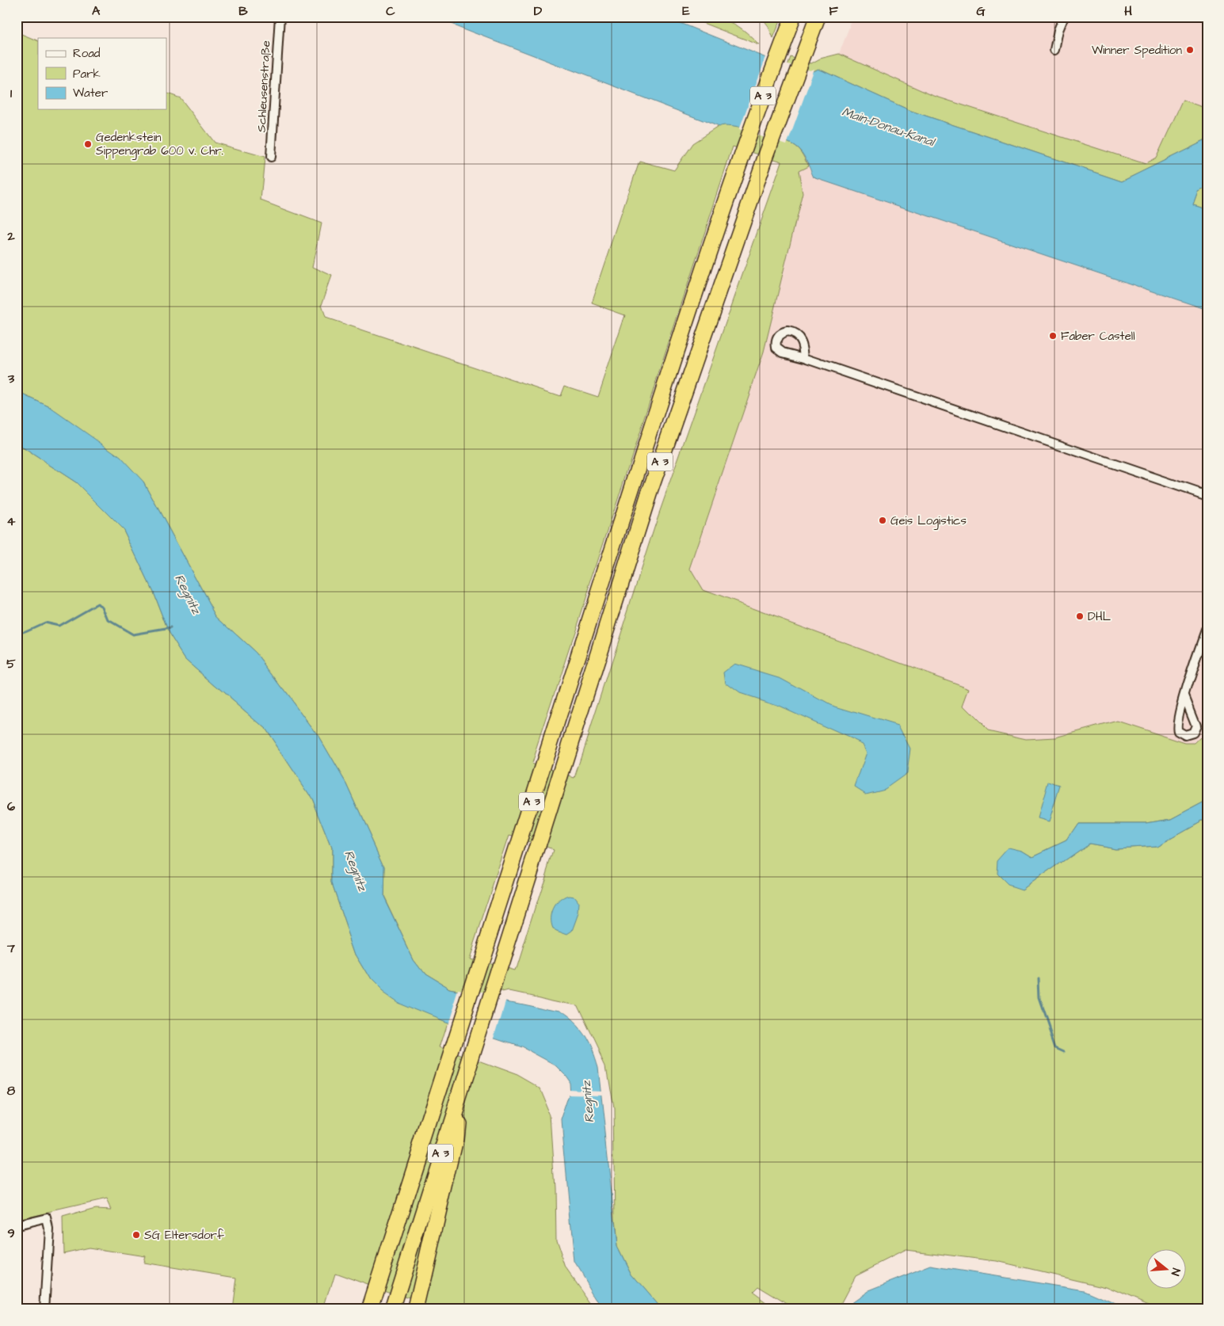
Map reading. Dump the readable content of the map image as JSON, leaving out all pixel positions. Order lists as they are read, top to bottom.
{
  "streets": {
    "highway": ["A 3"],
    "street": ["Schleusenstraße"]
  },
  "water": ["Main-Donau-Kanal", "Regnitz"],
  "places": [
    "Winner Spedition",
    "Gedenkstein Sippengrab 600 v. Chr.",
    "Faber Castell",
    "Geis Logistics",
    "DHL",
    "SG Eltersdorf"
  ],
  "legend": ["Road", "Park", "Water"],
  "north": "right",
  "grid": {
    "columns": [
      "A",
      "B",
      "C",
      "D",
      "E",
      "F",
      "G",
      "H"
    ],
    "rows": [
      "1",
      "2",
      "3",
      "4",
      "5",
      "6",
      "7",
      "8",
      "9"
    ]
  }
}
